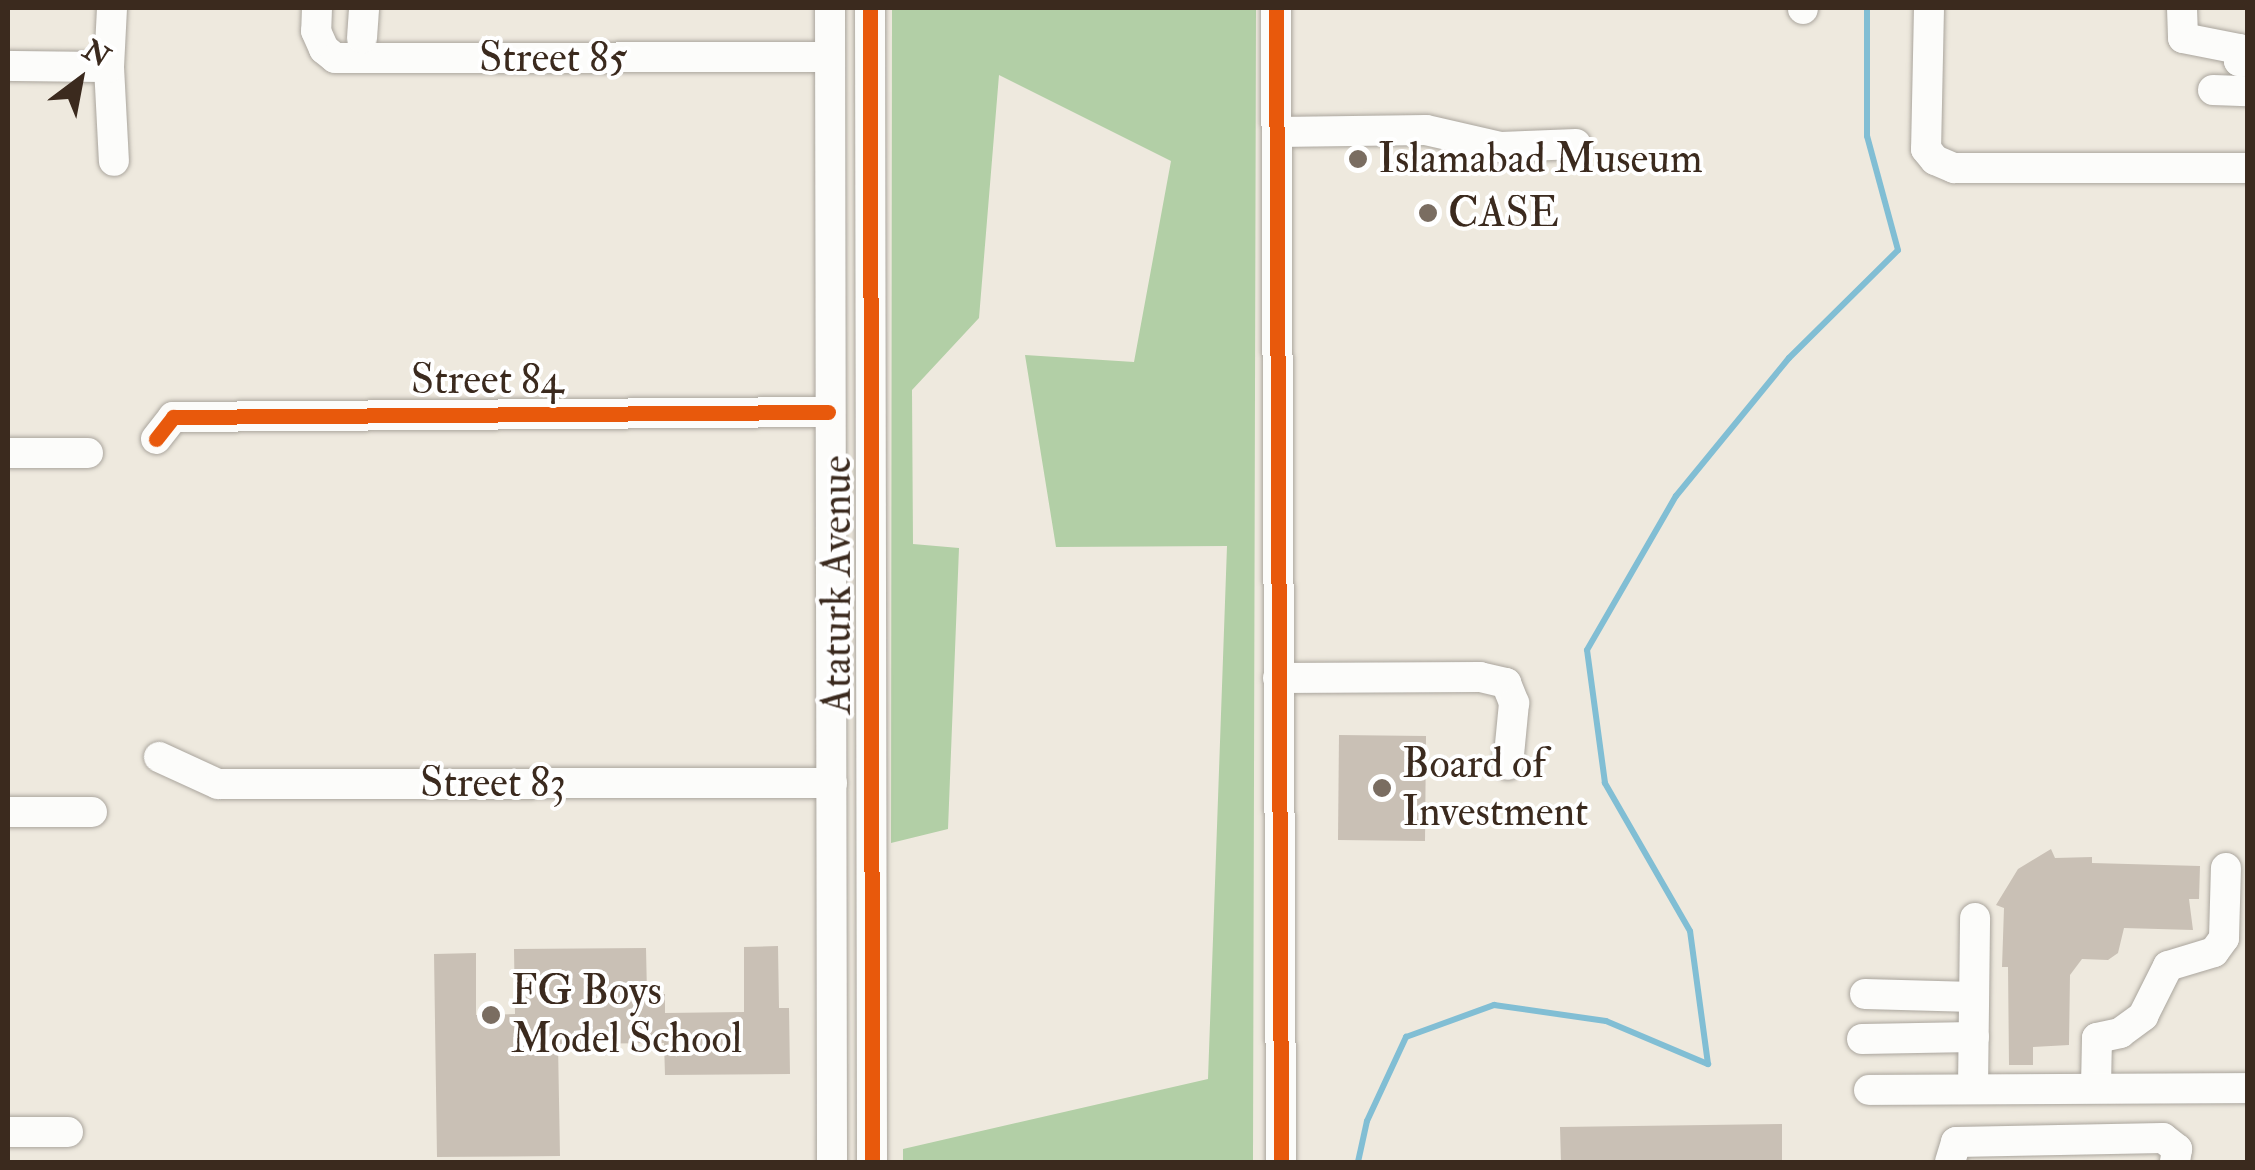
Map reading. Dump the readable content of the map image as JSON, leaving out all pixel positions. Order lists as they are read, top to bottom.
{
  "streets": {
    "street": [
      "Street 85",
      "Street 84",
      "Ataturk Avenue",
      "Street 83"
    ]
  },
  "crossings": [
    ["Street 85", "Ataturk Avenue"],
    ["Street 84", "Ataturk Avenue"],
    ["Ataturk Avenue", "Street 83"]
  ],
  "places": [
    "Islamabad Museum",
    "CASE",
    "Board of Investment",
    "FG Boys Model School"
  ],
  "north": "top right"
}
